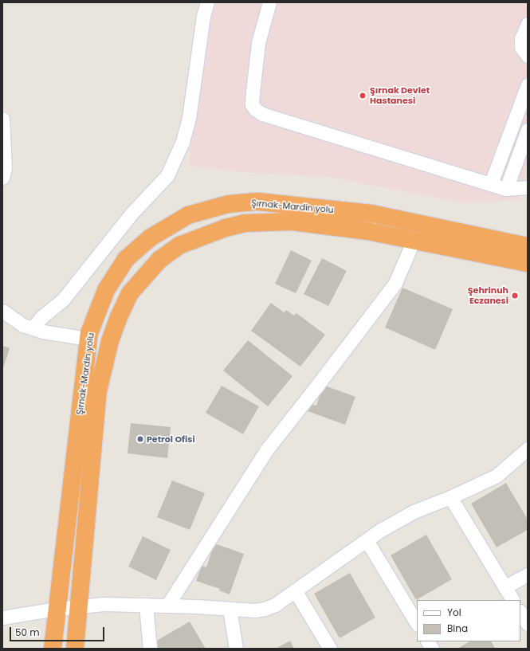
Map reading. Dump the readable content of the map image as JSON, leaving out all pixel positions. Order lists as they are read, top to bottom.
{
  "streets": {
    "highway": ["Şırnak-Mardin yolu"]
  },
  "places": ["Şırnak Devlet Hastanesi", "Şehrinuh Eczanesi", "Petrol Ofisi"],
  "legend": ["Yol", "Bina"],
  "scale_bar": "50 m"
}
